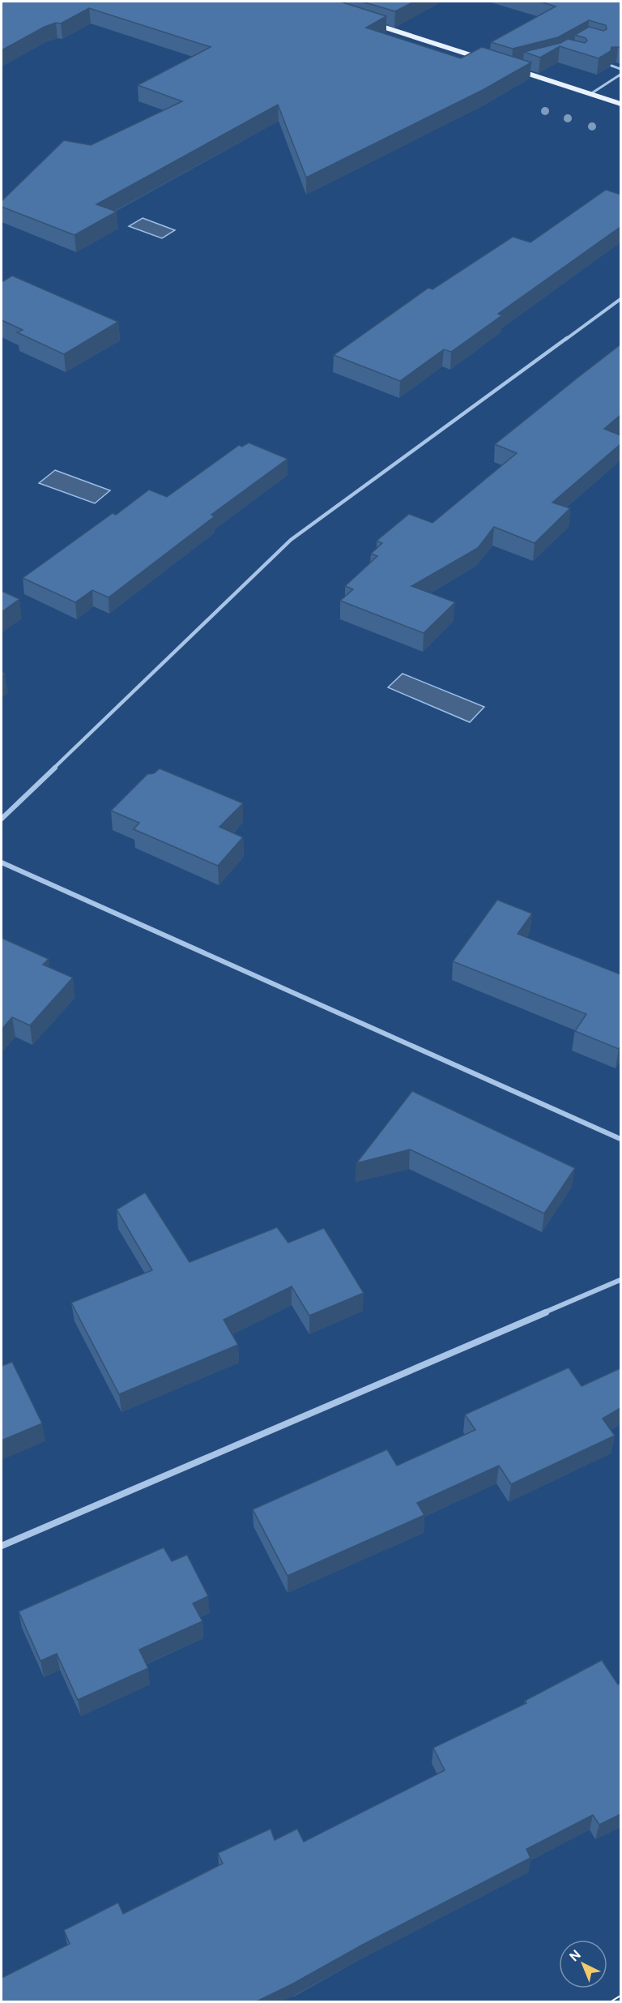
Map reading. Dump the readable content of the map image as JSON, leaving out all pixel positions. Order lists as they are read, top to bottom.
{
  "north": "top left"
}
